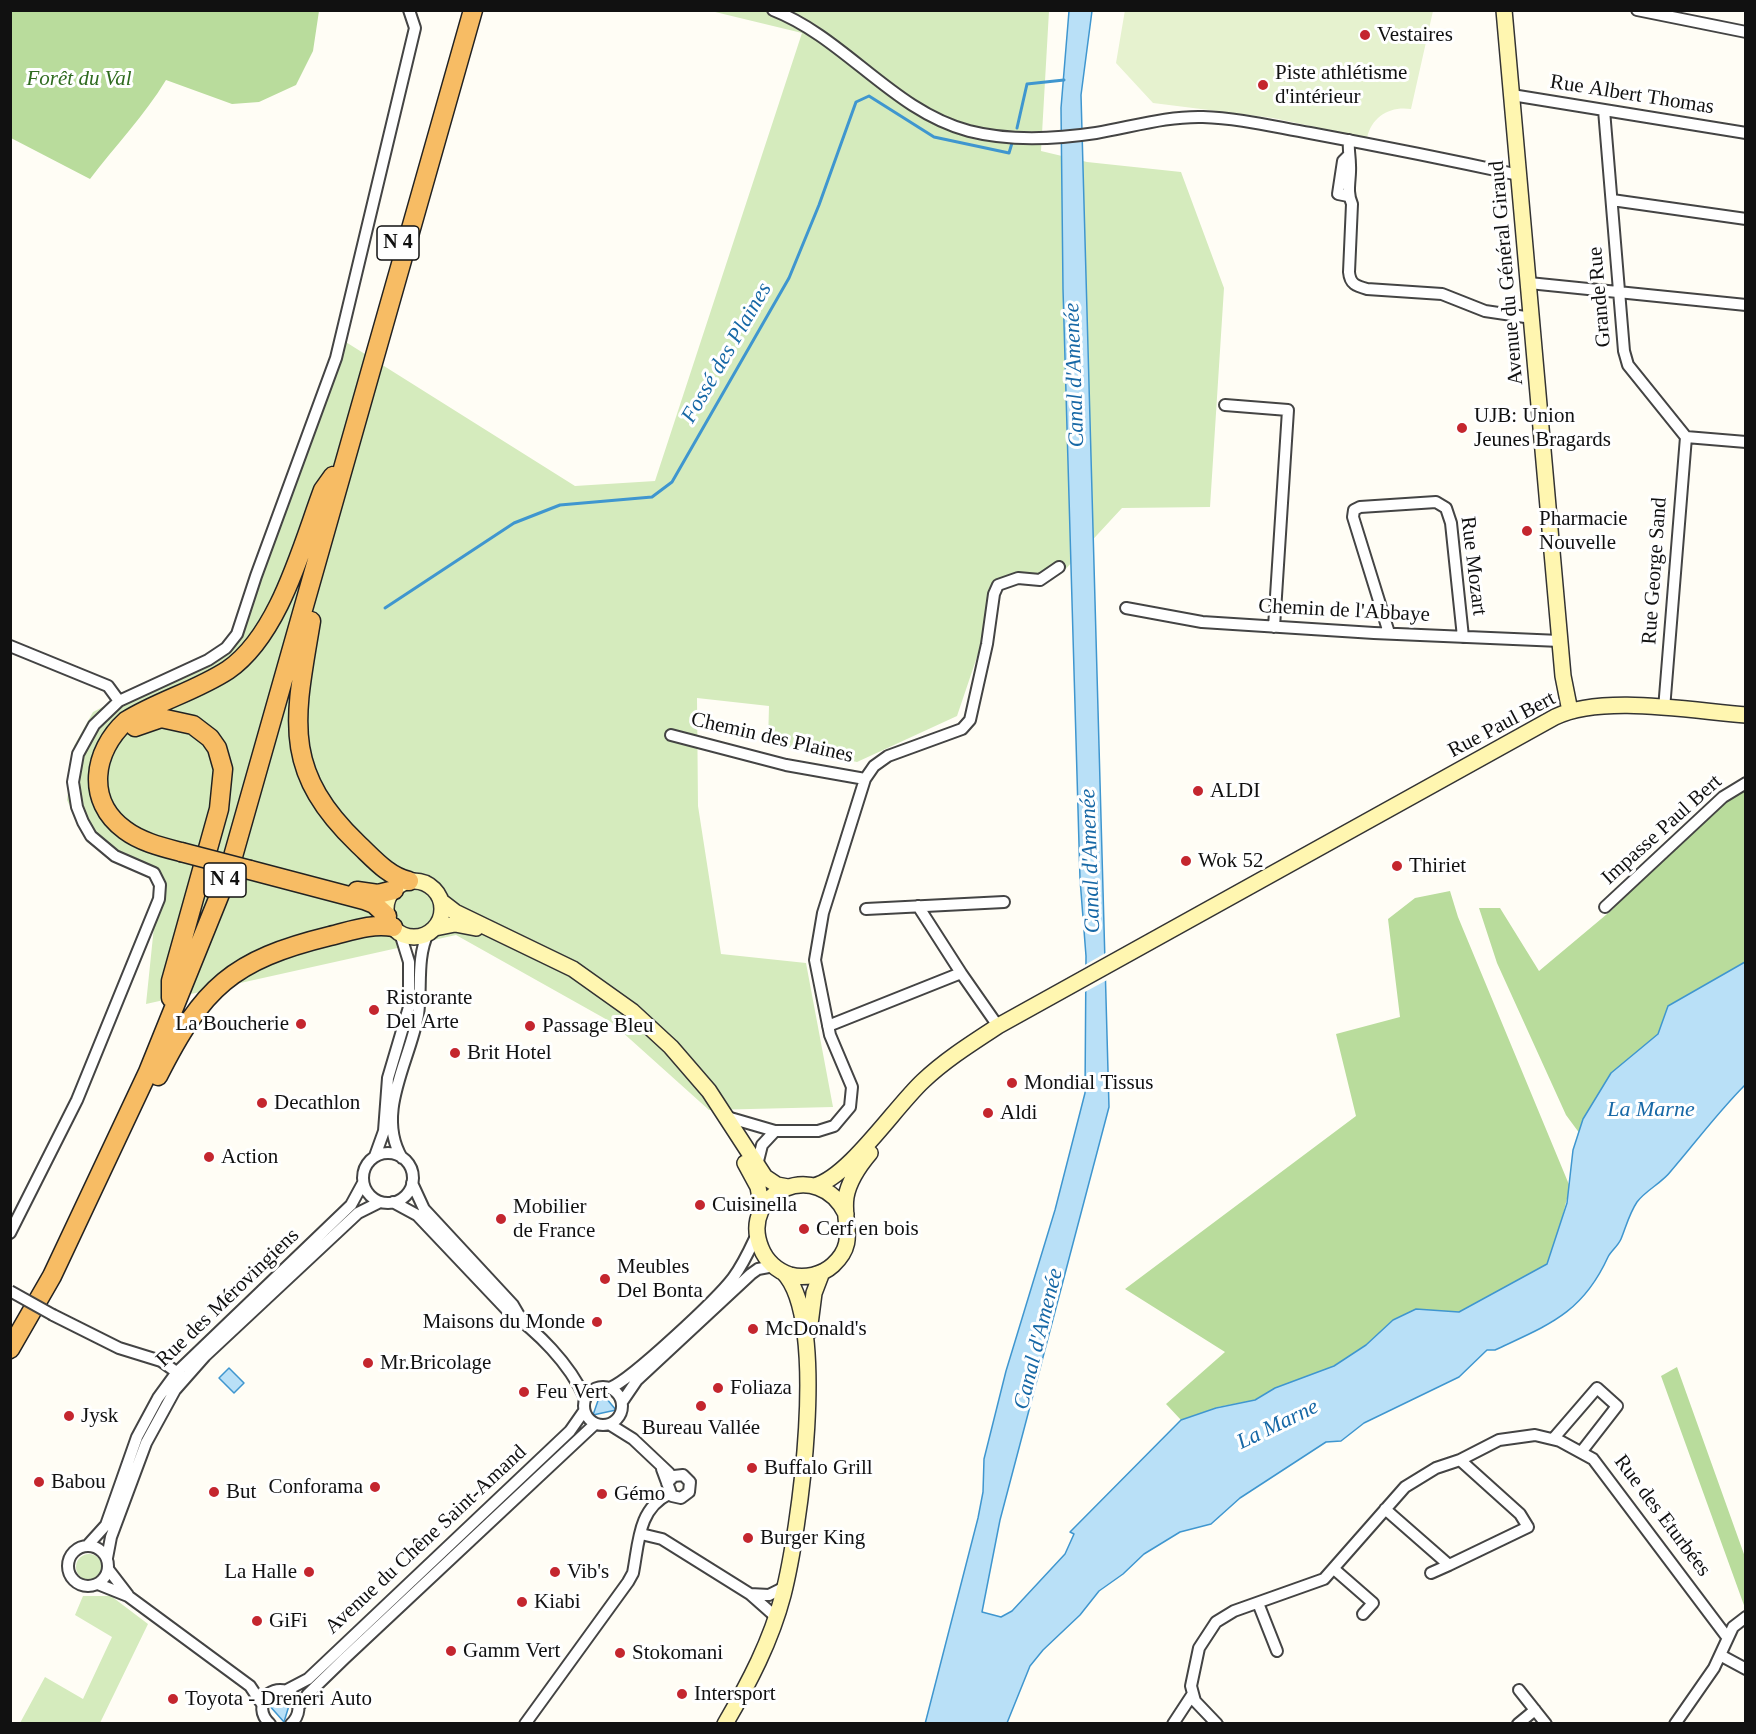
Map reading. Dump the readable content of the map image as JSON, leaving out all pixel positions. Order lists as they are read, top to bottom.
{
  "streets": {
    "highway": ["N 4"],
    "main road": ["Avenue du Général Giraud", "Rue Paul Bert"],
    "street": [
      "Rue Albert Thomas",
      "Grande Rue",
      "Rue Mozart",
      "Rue George Sand",
      "Chemin de l'Abbaye",
      "Chemin des Plaines",
      "Impasse Paul Bert",
      "Rue des Mérovingiens",
      "Rue des Eturbées",
      "Avenue du Chêne Saint-Amand"
    ]
  },
  "crossings": [
    ["Rue Albert Thomas", "Avenue du Général Giraud"],
    ["Rue Albert Thomas", "Grande Rue"],
    ["Avenue du Général Giraud", "Chemin de l'Abbaye"],
    ["Avenue du Général Giraud", "Rue Paul Bert"],
    ["Grande Rue", "Rue George Sand"],
    ["Rue Mozart", "Chemin de l'Abbaye"],
    ["Rue George Sand", "Rue Paul Bert"]
  ],
  "water": ["Fossé des Plaines", "Canal d'Amenée", "La Marne"],
  "parks": ["Forêt du Val"],
  "places": [
    "Vestaires",
    "Piste athlétisme d'intérieur",
    "UJB: Union Jeunes Bragards",
    "Pharmacie Nouvelle",
    "ALDI",
    "Wok 52",
    "Thiriet",
    "Ristorante Del Arte",
    "La Boucherie",
    "Passage Bleu",
    "Brit Hotel",
    "Mondial Tissus",
    "Decathlon",
    "Aldi",
    "Action",
    "Cuisinella",
    "Mobilier de France",
    "Cerf en bois",
    "Meubles Del Bonta",
    "Maisons du Monde",
    "McDonald's",
    "Mr.Bricolage",
    "Foliaza",
    "Feu Vert",
    "Bureau Vallée",
    "Jysk",
    "Buffalo Grill",
    "Babou",
    "Conforama",
    "But",
    "Gémo",
    "Burger King",
    "La Halle",
    "Vib's",
    "Kiabi",
    "GiFi",
    "Gamm Vert",
    "Stokomani",
    "Intersport",
    "Toyota - Dreneri Auto"
  ]
}
